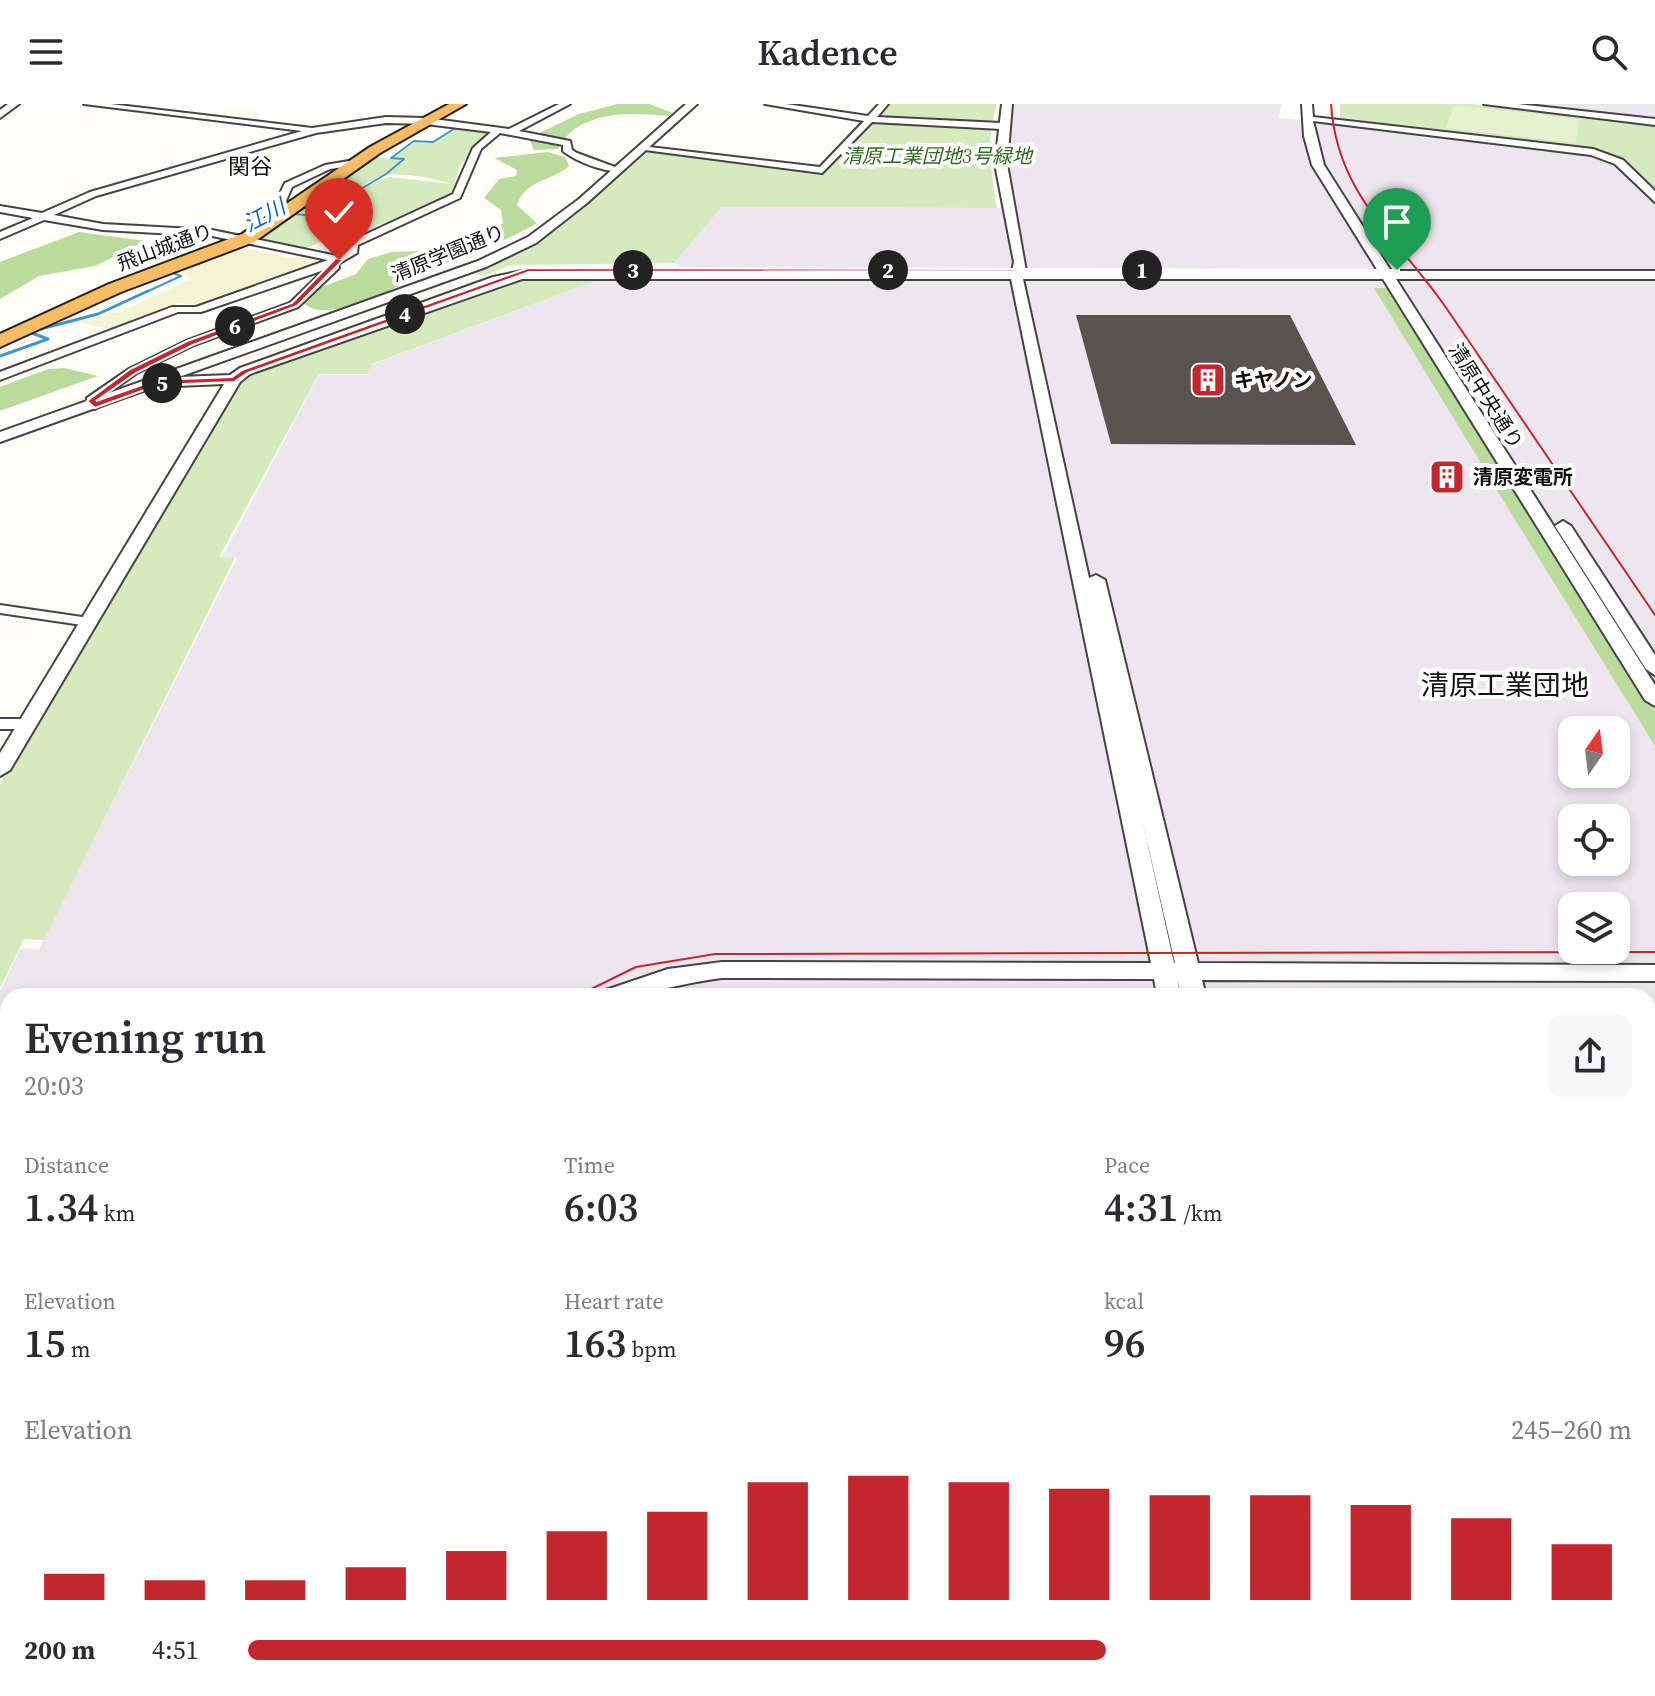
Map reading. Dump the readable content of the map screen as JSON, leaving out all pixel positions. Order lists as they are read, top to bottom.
{
  "streets": {
    "highway": ["飛山城通り"],
    "street": ["清原学園通り", "清原中央通り"]
  },
  "districts": ["関谷", "清原工業団地"],
  "water": ["江川"],
  "parks": ["清原工業団地3号緑地"],
  "places": {
    "building": ["キヤノン", "清原変電所"]
  },
  "north": "top",
  "page": {
    "header": "Kadence",
    "pins": [
      "1",
      "2",
      "3",
      "4",
      "6",
      "5"
    ],
    "heading": ["Evening run", "20:03"],
    "stats": [
      ["Distance", "1.34 km"],
      ["Time", "6:03"],
      ["Pace", "4:31 /km"],
      ["Elevation", "15 m"],
      ["Heart rate", "163 bpm"],
      ["kcal", "96"]
    ],
    "chart": ["Elevation", "245–260 m"],
    "list": [
      {
        "name": "200 m",
        "note": "4:51"
      }
    ]
  }
}
